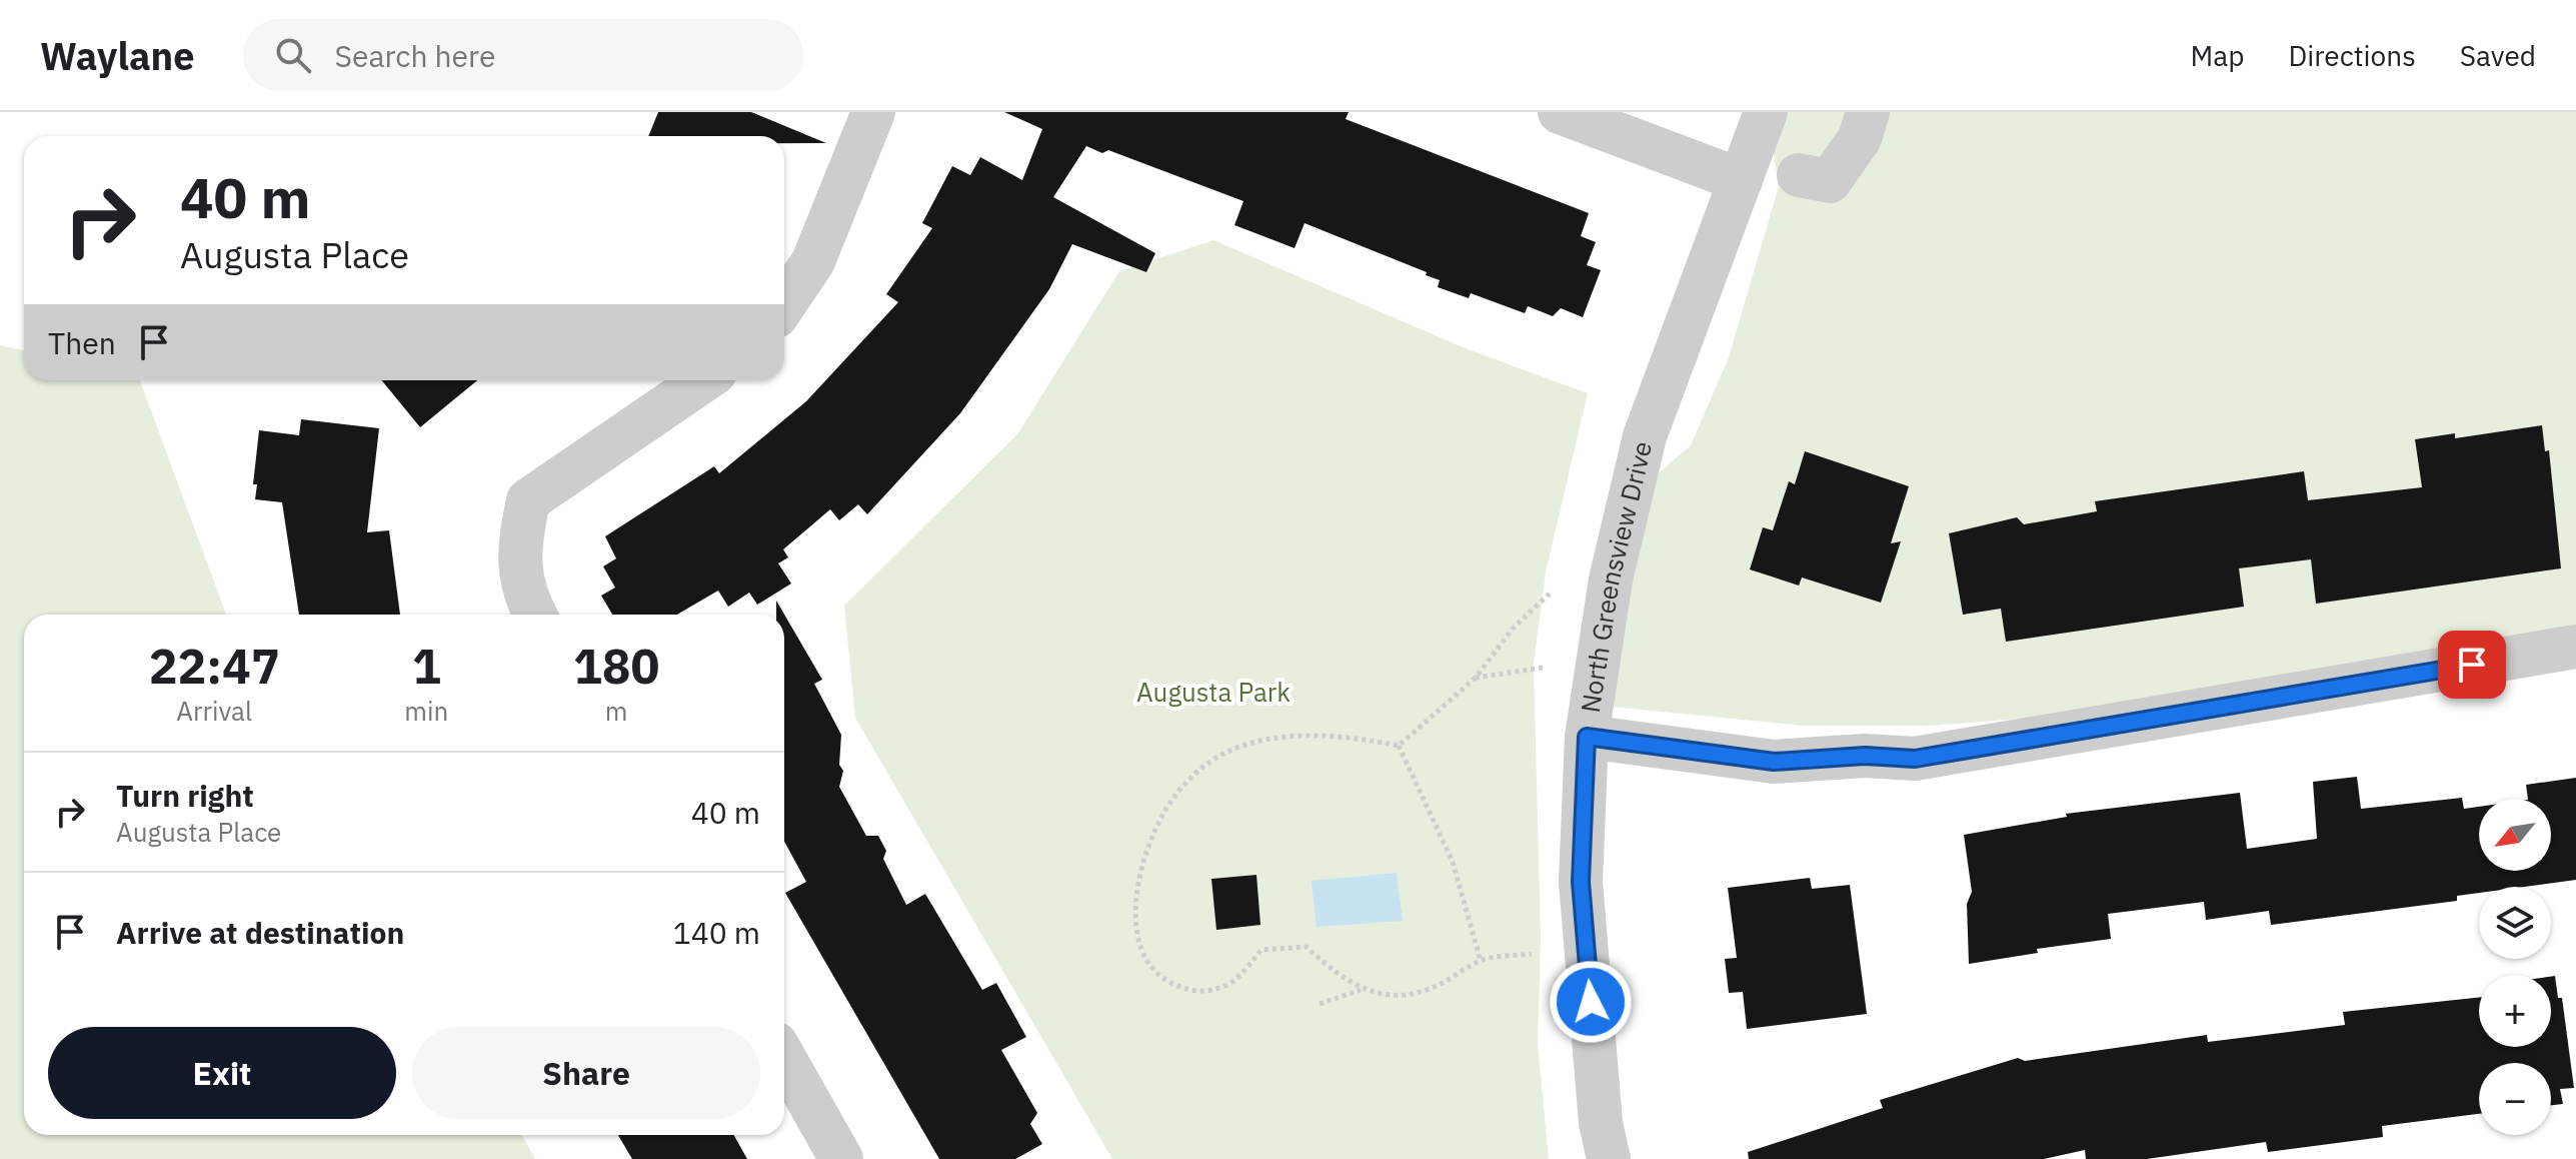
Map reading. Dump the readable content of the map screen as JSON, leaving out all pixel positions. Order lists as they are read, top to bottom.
{
  "streets": {
    "street": ["North Greensview Drive"]
  },
  "parks": ["Augusta Park"],
  "north": "bottom left",
  "page": {
    "header": "Waylane",
    "search": "Search here",
    "nav": ["Map", "Directions", "Saved"],
    "turn": ["40 m", "Augusta Place"],
    "then": "Then",
    "eta": [
      "22:47",
      "Arrival",
      "1",
      "min",
      "180",
      "m"
    ],
    "list": [
      {
        "name": "Turn right",
        "note": "Augusta Place",
        "value": "40 m"
      },
      {
        "name": "Arrive at destination",
        "value": "140 m"
      }
    ],
    "map_buttons": ["+", "−"],
    "buttons": ["Exit", "Share"]
  }
}
